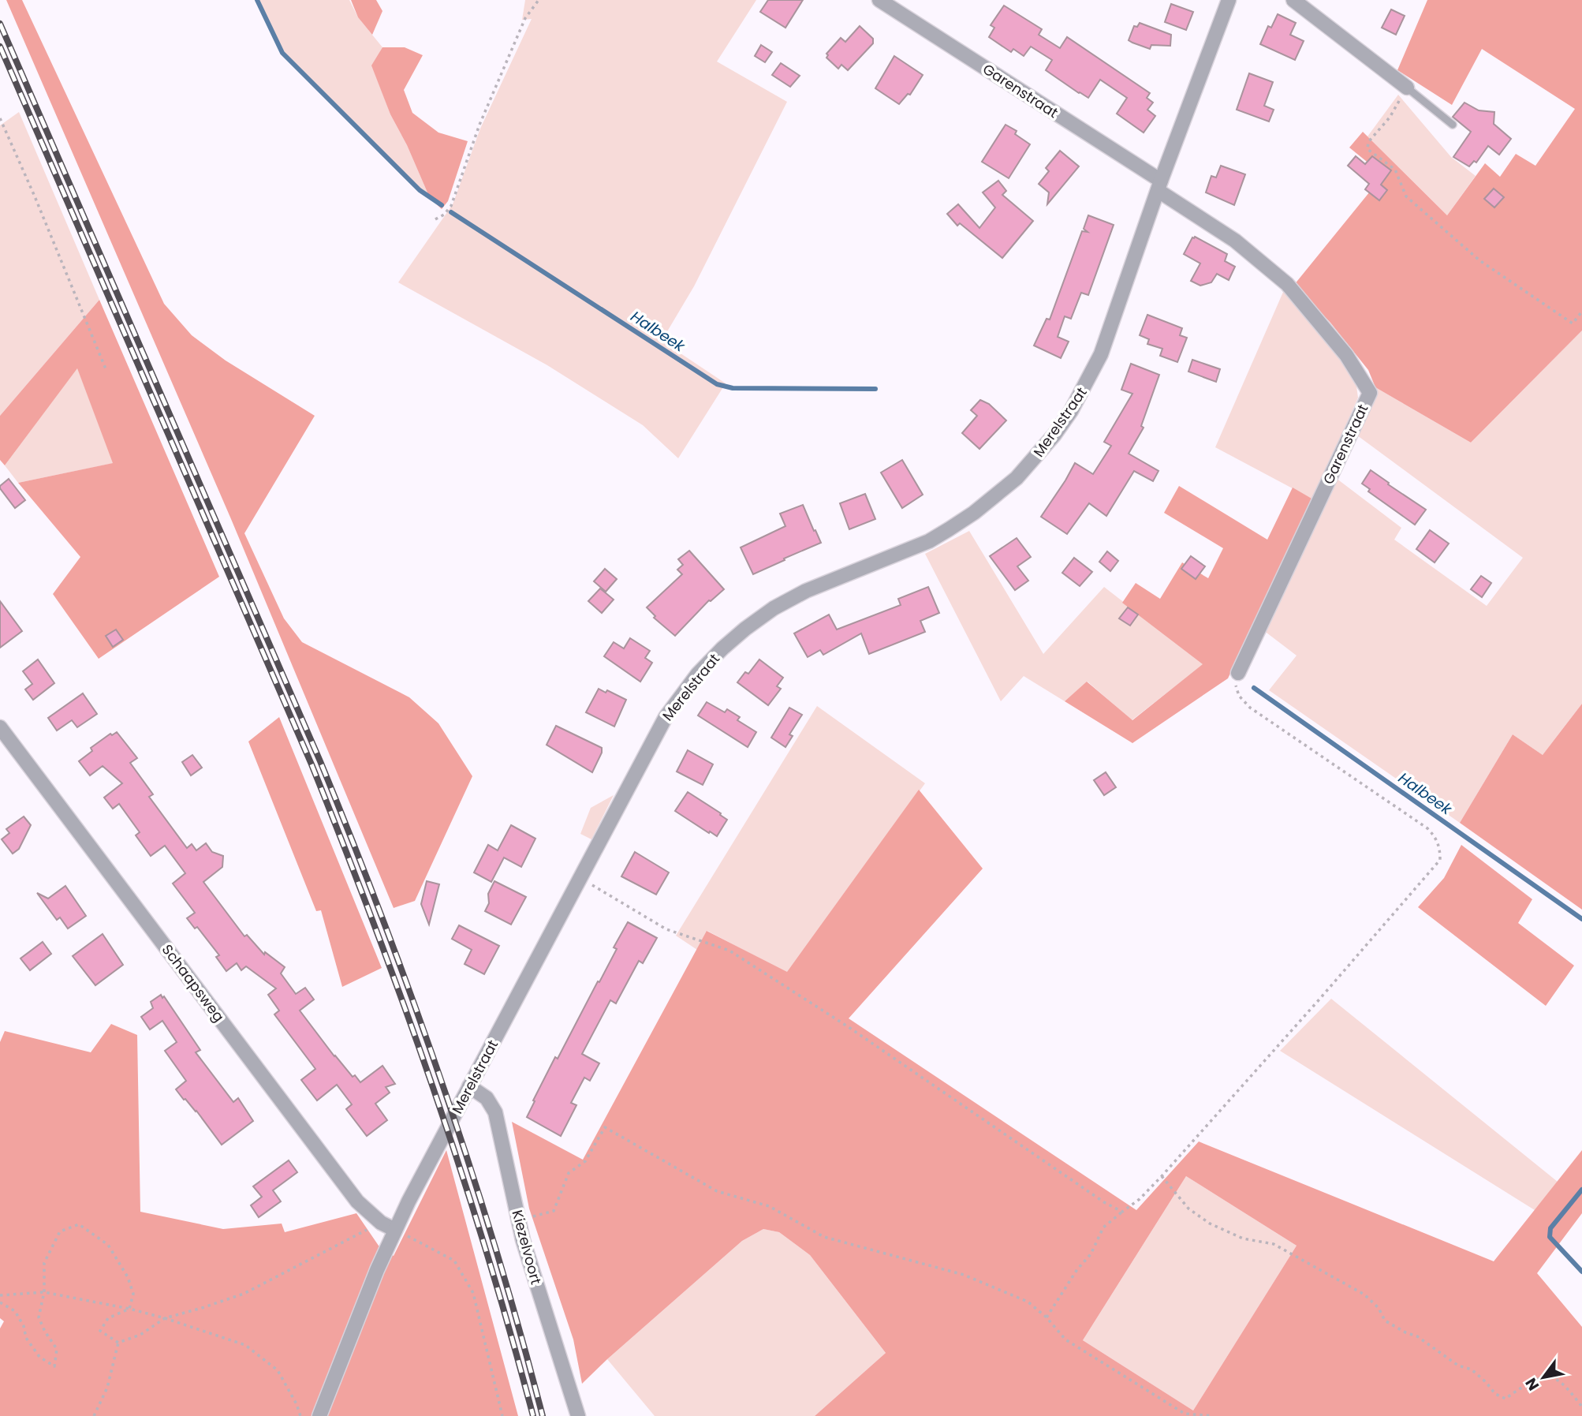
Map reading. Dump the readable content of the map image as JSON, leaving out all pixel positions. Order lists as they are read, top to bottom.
{
  "streets": {
    "street": [
      "Garenstraat",
      "Merelstraat",
      "Schaapsweg",
      "Kiezelvoort"
    ]
  },
  "crossings": [
    ["Garenstraat", "Merelstraat"],
    ["Merelstraat", "Schaapsweg"],
    ["Merelstraat", "Kiezelvoort"]
  ],
  "water": ["Halbeek"],
  "north": "bottom left"
}
